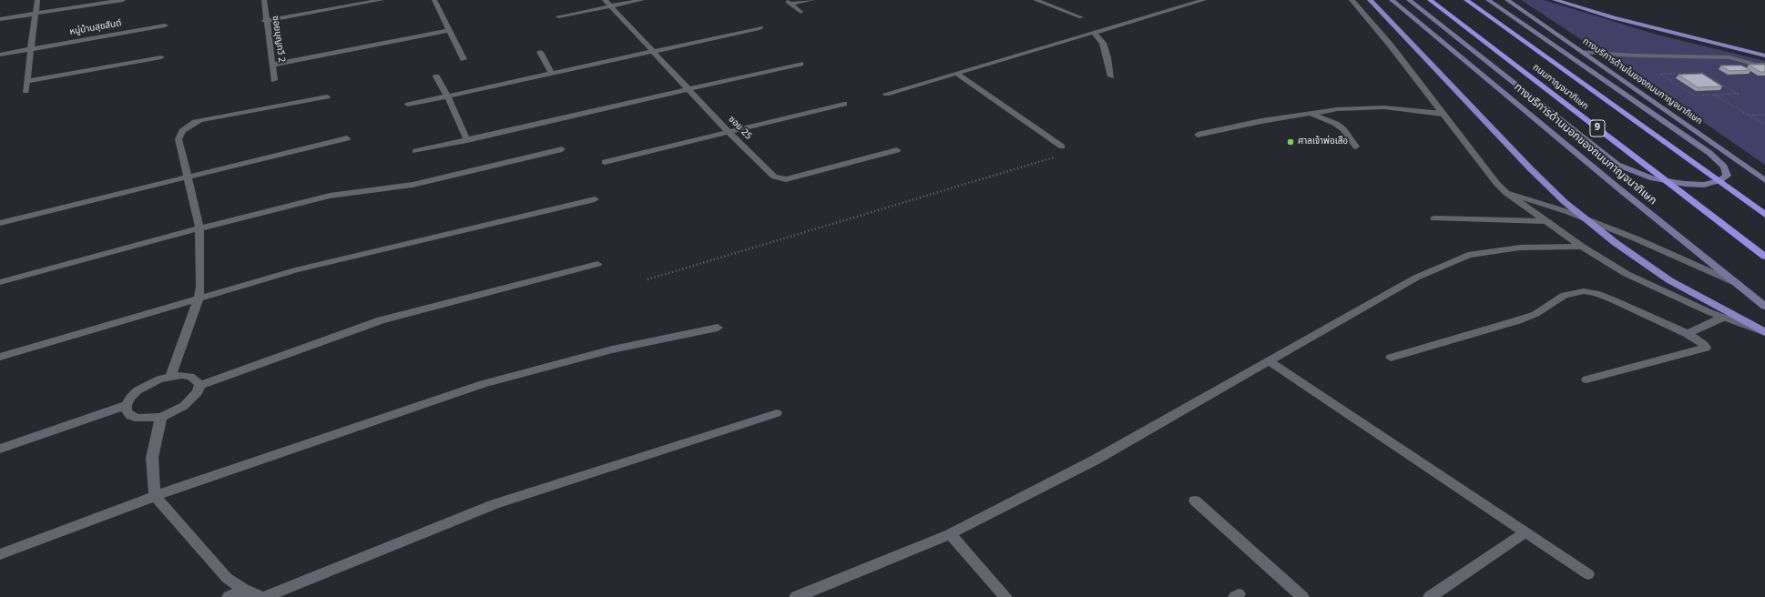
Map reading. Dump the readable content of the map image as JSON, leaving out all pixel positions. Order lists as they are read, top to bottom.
{
  "streets": {
    "highway": ["ถนนกาญจนาภิเษก", "9"],
    "main road": ["ทางบริการด้านในของถนนกาญจนาภิเษก", "ทางบริการด้านนอกของถนนกาญจนาภิเษก"],
    "street": ["หมู่บ้านสุขสันต์", "ซอยบุญทวี 2", "ซอย 25"]
  },
  "places": ["ศาลเจ้าพ่อเสือ"]
}
